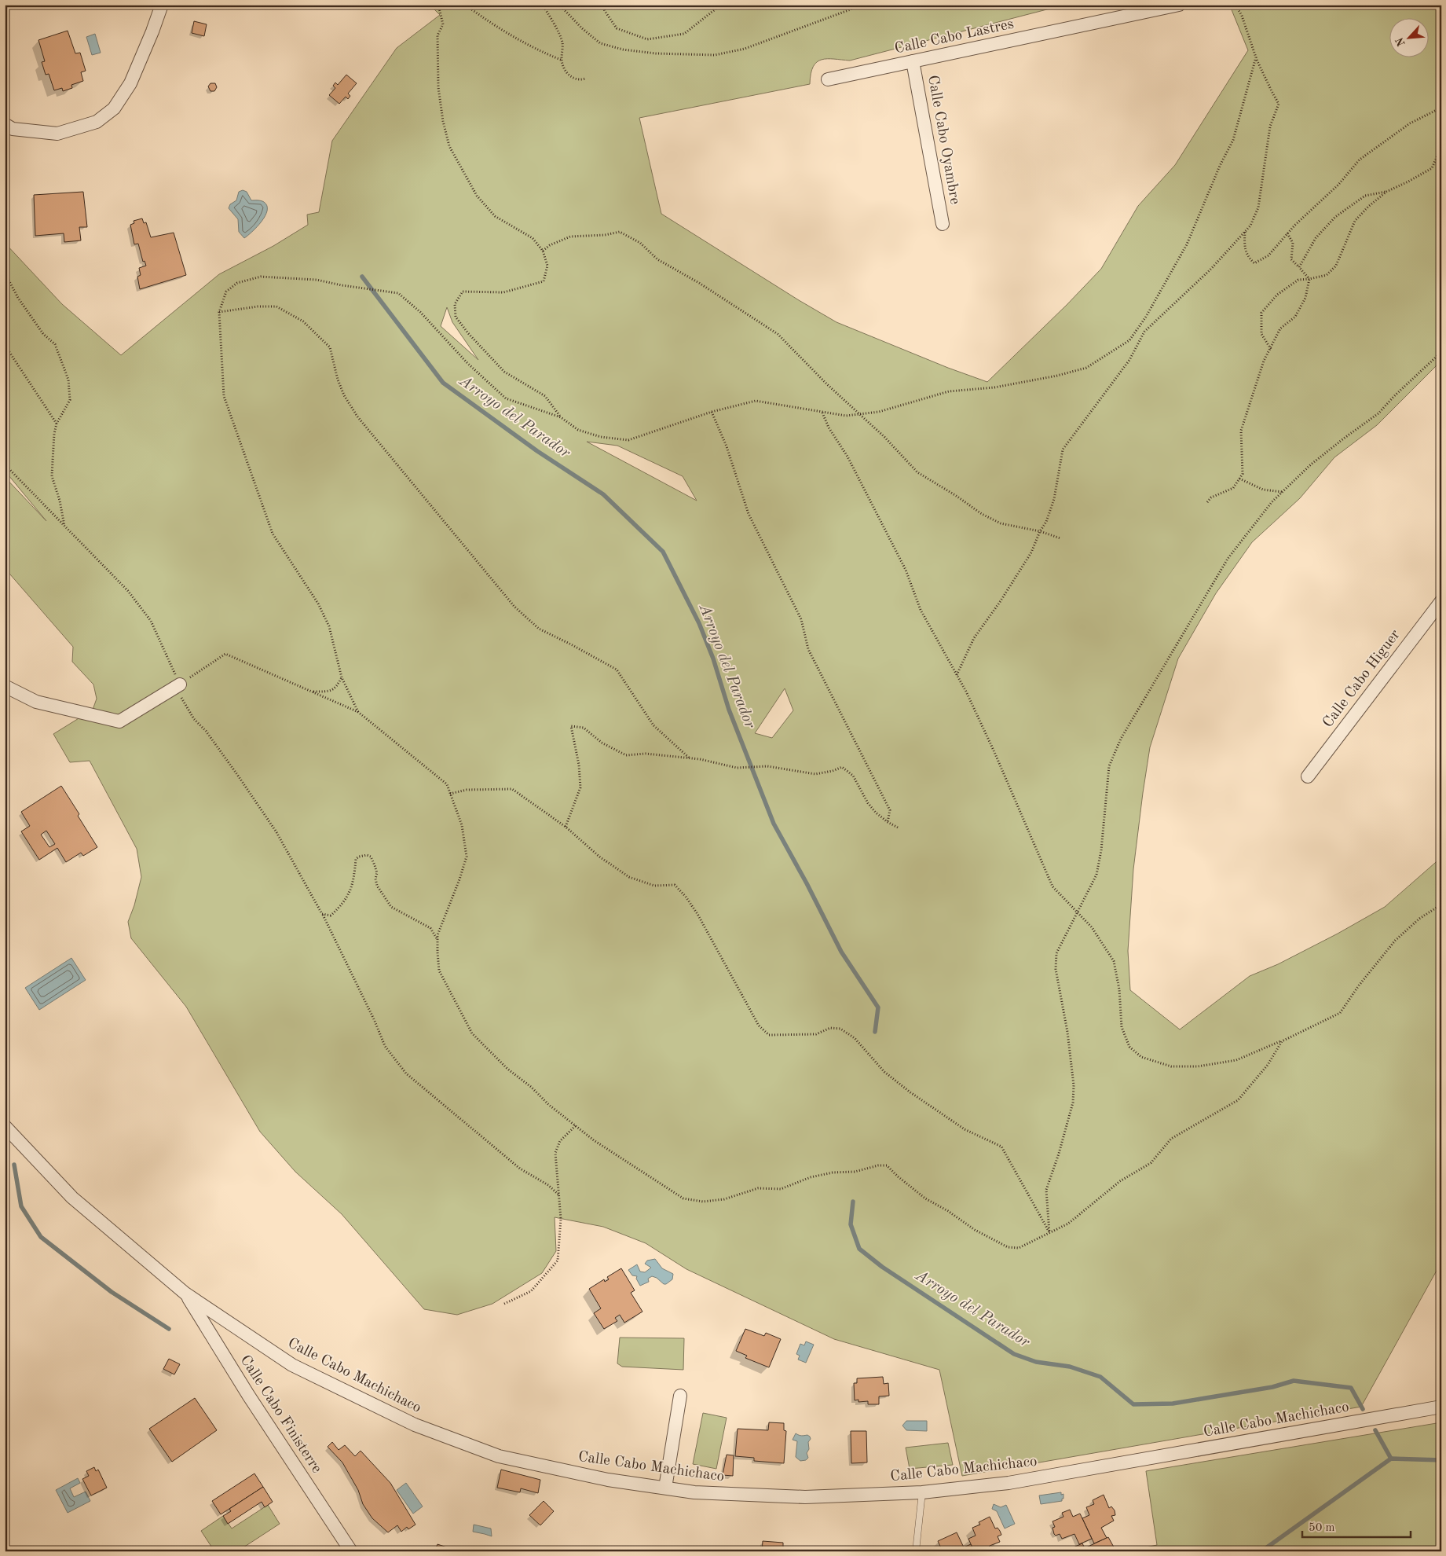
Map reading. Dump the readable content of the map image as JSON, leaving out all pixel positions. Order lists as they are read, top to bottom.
{
  "streets": {
    "street": [
      "Calle Cabo Lastres",
      "Calle Cabo Oyambre",
      "Calle Cabo Higuer",
      "Calle Cabo Machichaco",
      "Calle Cabo Finisterre"
    ]
  },
  "crossings": [
    ["Calle Cabo Lastres", "Calle Cabo Oyambre"],
    ["Calle Cabo Machichaco", "Calle Cabo Finisterre"]
  ],
  "water": ["Arroyo del Parador"],
  "scale_bar": "50 m",
  "north": "bottom left"
}
